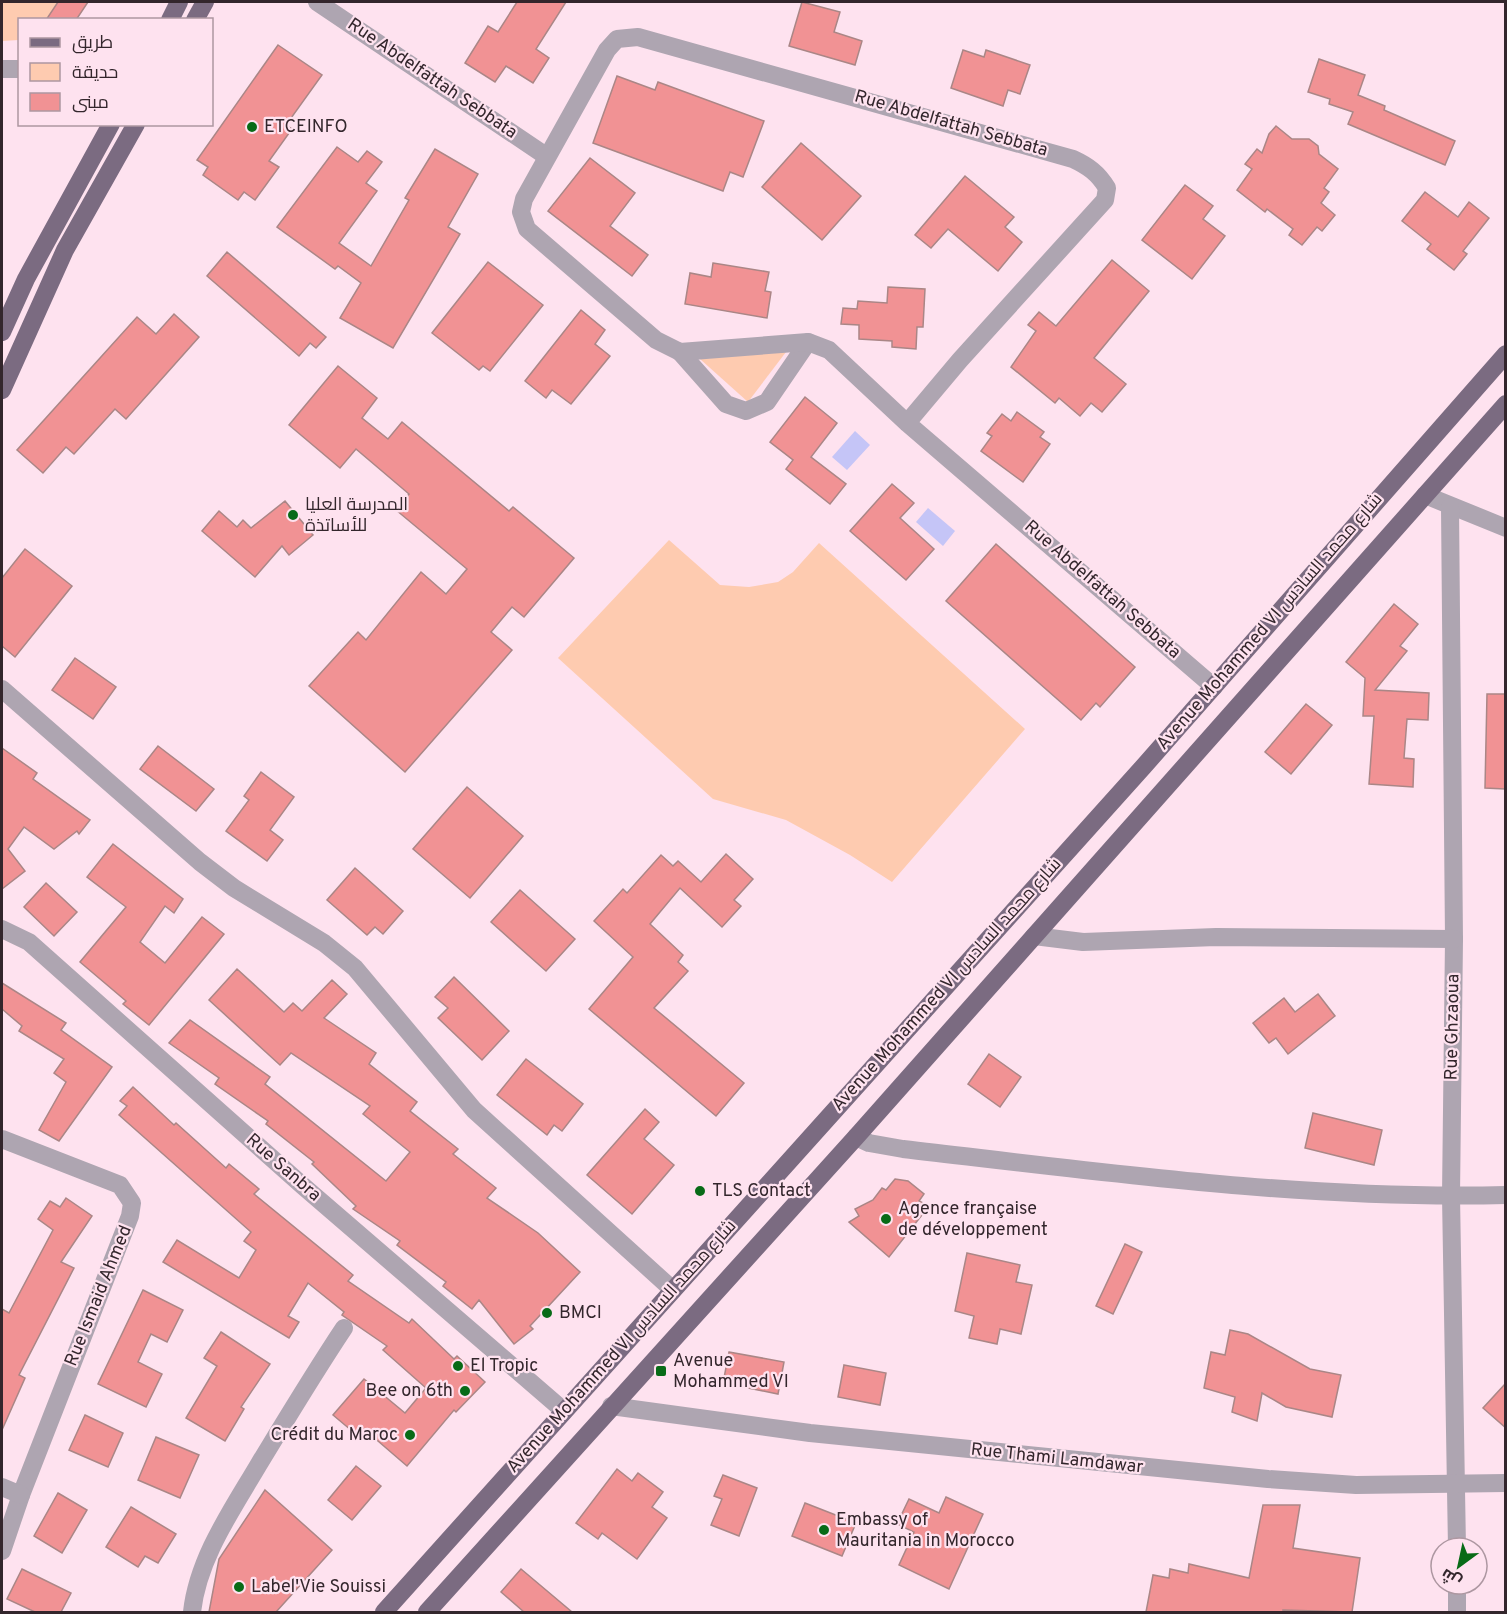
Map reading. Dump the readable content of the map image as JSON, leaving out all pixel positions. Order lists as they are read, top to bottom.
{
  "streets": {
    "main road": ["Avenue Mohammed VI شارع محمد السادس"],
    "street": [
      "Rue Abdelfattah Sebbata",
      "Rue Ghzaoua",
      "Rue Sanbra",
      "Rue Ismaid Ahmed",
      "Rue Thami Lamdawar"
    ]
  },
  "crossings": [
    ["Rue Abdelfattah Sebbata", "Avenue Mohammed VI شارع محمد السادس"],
    ["Avenue Mohammed VI شارع محمد السادس", "Rue Sanbra"],
    ["Avenue Mohammed VI شارع محمد السادس", "Rue Thami Lamdawar"],
    ["Rue Ghzaoua", "Rue Thami Lamdawar"]
  ],
  "places": {
    "other": [
      "ETCEINFO",
      "المدرسة العليا للأساتذة",
      "TLS Contact",
      "Agence française de développement",
      "BMCI",
      "El Tropic",
      "Bee on 6th",
      "Crédit du Maroc",
      "Embassy of Mauritania in Morocco",
      "Label'Vie Souissi"
    ],
    "transit": ["Avenue Mohammed VI"]
  },
  "legend": ["طريق", "حديقة", "مبنى"],
  "north": "bottom left"
}
